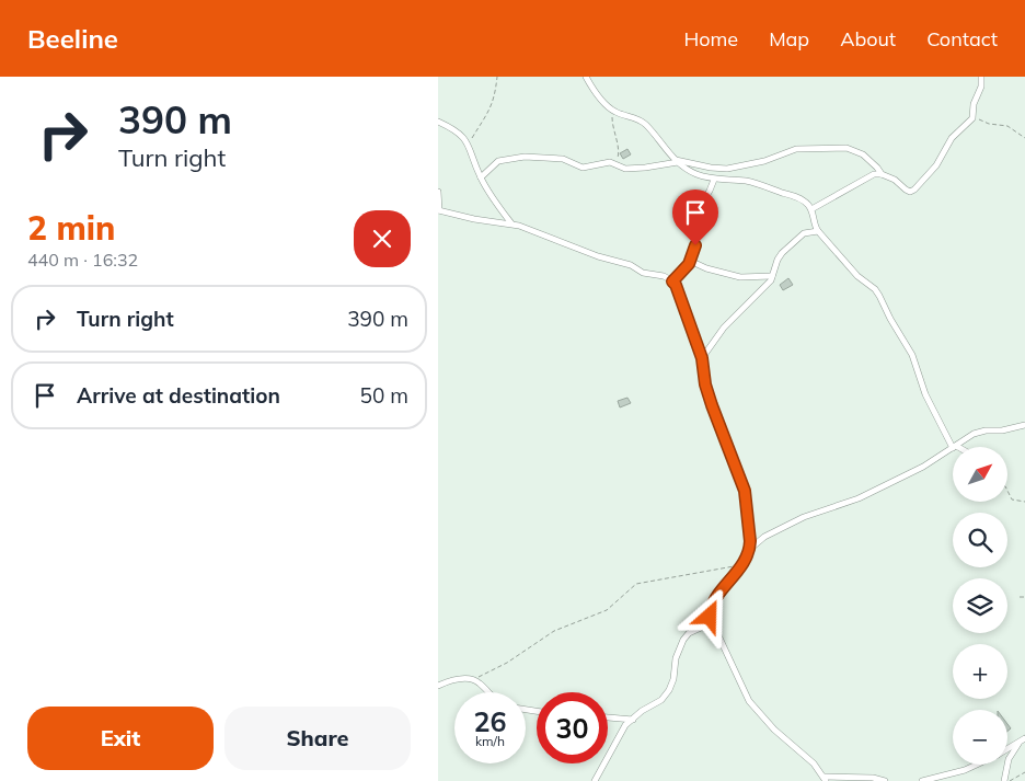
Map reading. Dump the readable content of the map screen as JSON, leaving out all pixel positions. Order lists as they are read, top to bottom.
{
  "north": "top right",
  "page": {
    "header": "Beeline",
    "nav": [
      "Home",
      "Map",
      "About",
      "Contact"
    ],
    "turn": ["390 m", "Turn right"],
    "heading": ["2 min", "440 m · 16:32"],
    "list": [
      {
        "name": "Turn right",
        "value": "390 m"
      },
      {
        "name": "Arrive at destination",
        "value": "50 m"
      }
    ],
    "map_buttons": ["+", "−"],
    "speed": "26 km/h",
    "limit": "30",
    "buttons": ["Exit", "Share"]
  }
}
